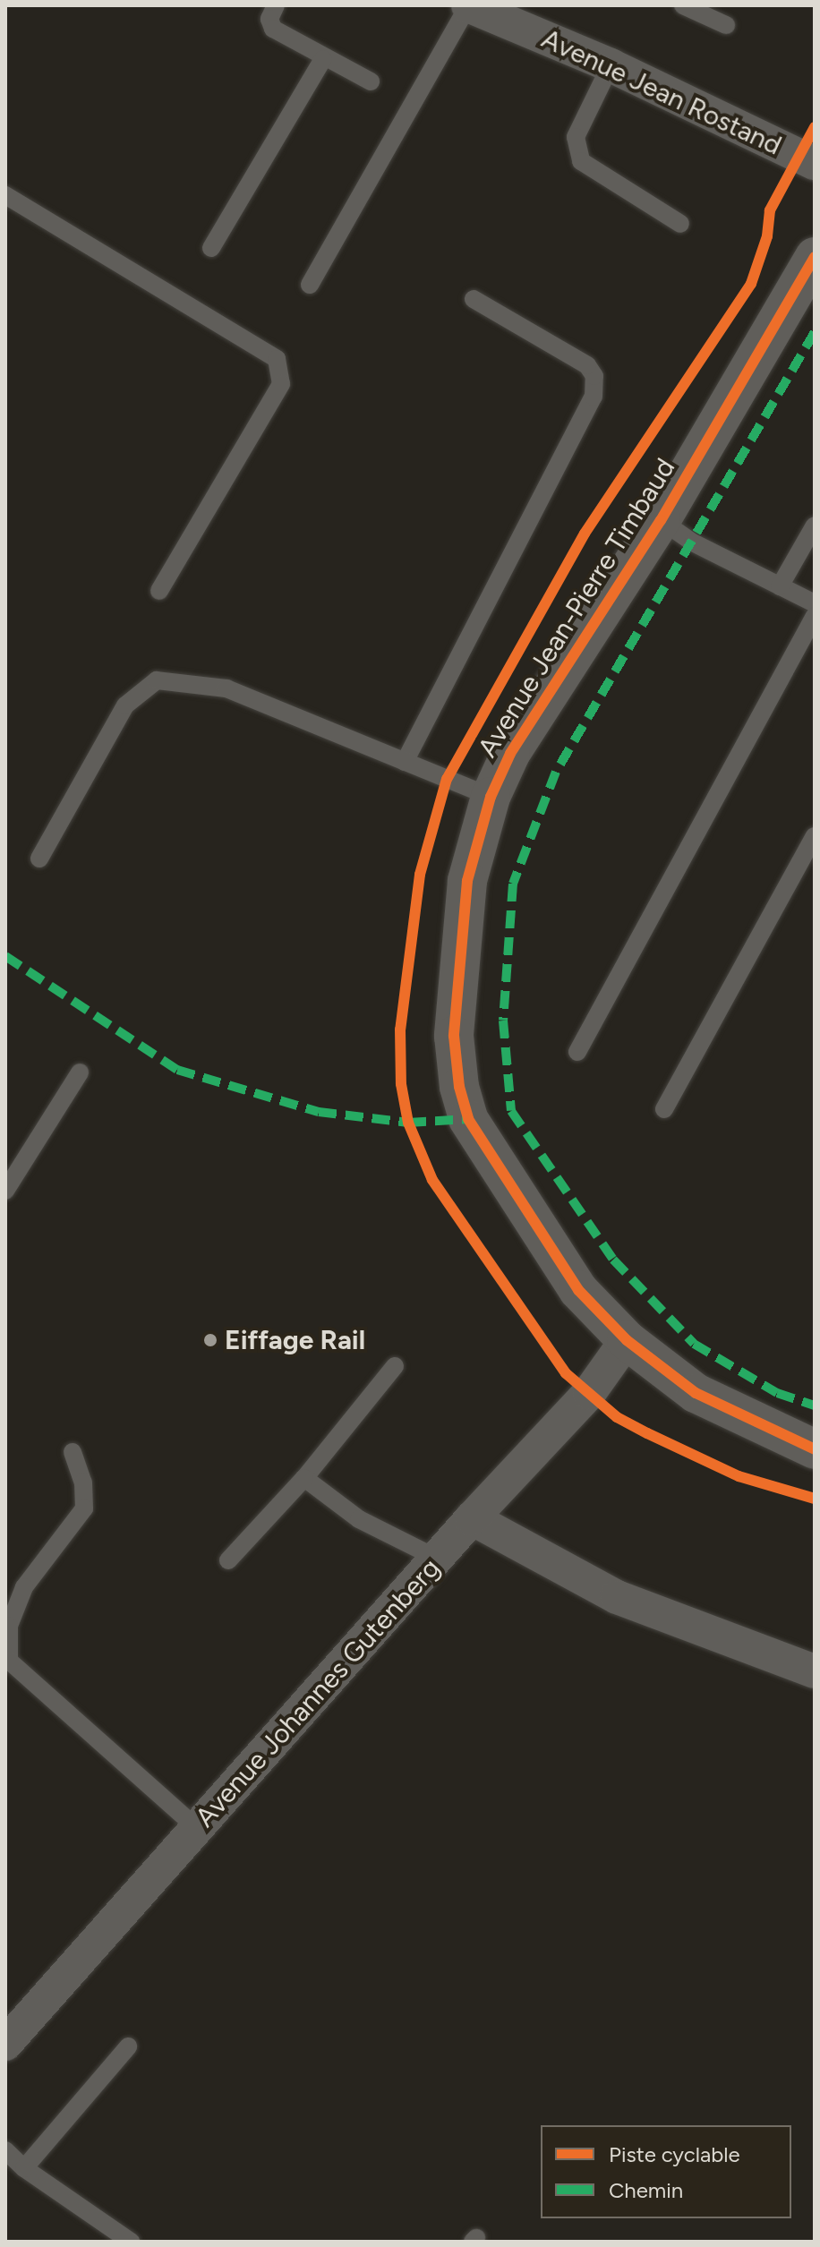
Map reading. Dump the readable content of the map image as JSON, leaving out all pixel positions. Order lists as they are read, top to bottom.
{
  "streets": {
    "street": ["Avenue Jean Rostand", "Avenue Jean-Pierre Timbaud", "Avenue Johannes Gutenberg"]
  },
  "crossings": [
    ["Avenue Jean-Pierre Timbaud", "Avenue Johannes Gutenberg"]
  ],
  "places": ["Eiffage Rail"],
  "legend": ["Piste cyclable", "Chemin"]
}
